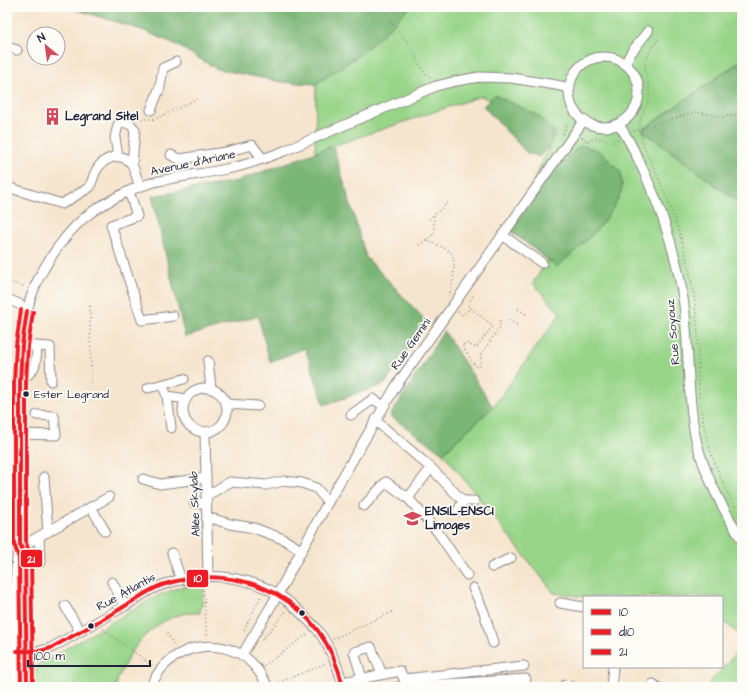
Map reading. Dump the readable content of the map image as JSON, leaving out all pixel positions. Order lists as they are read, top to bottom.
{
  "streets": {
    "street": [
      "Avenue d'Ariane",
      "Rue Soyouz",
      "Rue Gemini",
      "Allée Skylab",
      "Rue Atlantis"
    ]
  },
  "crossings": [
    ["Avenue d'Ariane", "Rue Soyouz"],
    ["Avenue d'Ariane", "Rue Gemini"],
    ["Avenue d'Ariane", "Rue Atlantis"],
    ["Rue Soyouz", "Rue Gemini"],
    ["Rue Gemini", "Rue Atlantis"],
    ["Allée Skylab", "Rue Atlantis"]
  ],
  "places": {
    "building": ["Legrand Sitel"],
    "other": ["Ester Legrand"],
    "school or university": ["ENSIL-ENSCI Limoges"]
  },
  "lines": ["transit line d10", "transit line 10", "transit line 21"],
  "legend": ["10", "d10", "21"],
  "scale_bar": "100 m",
  "north": "top left"
}
